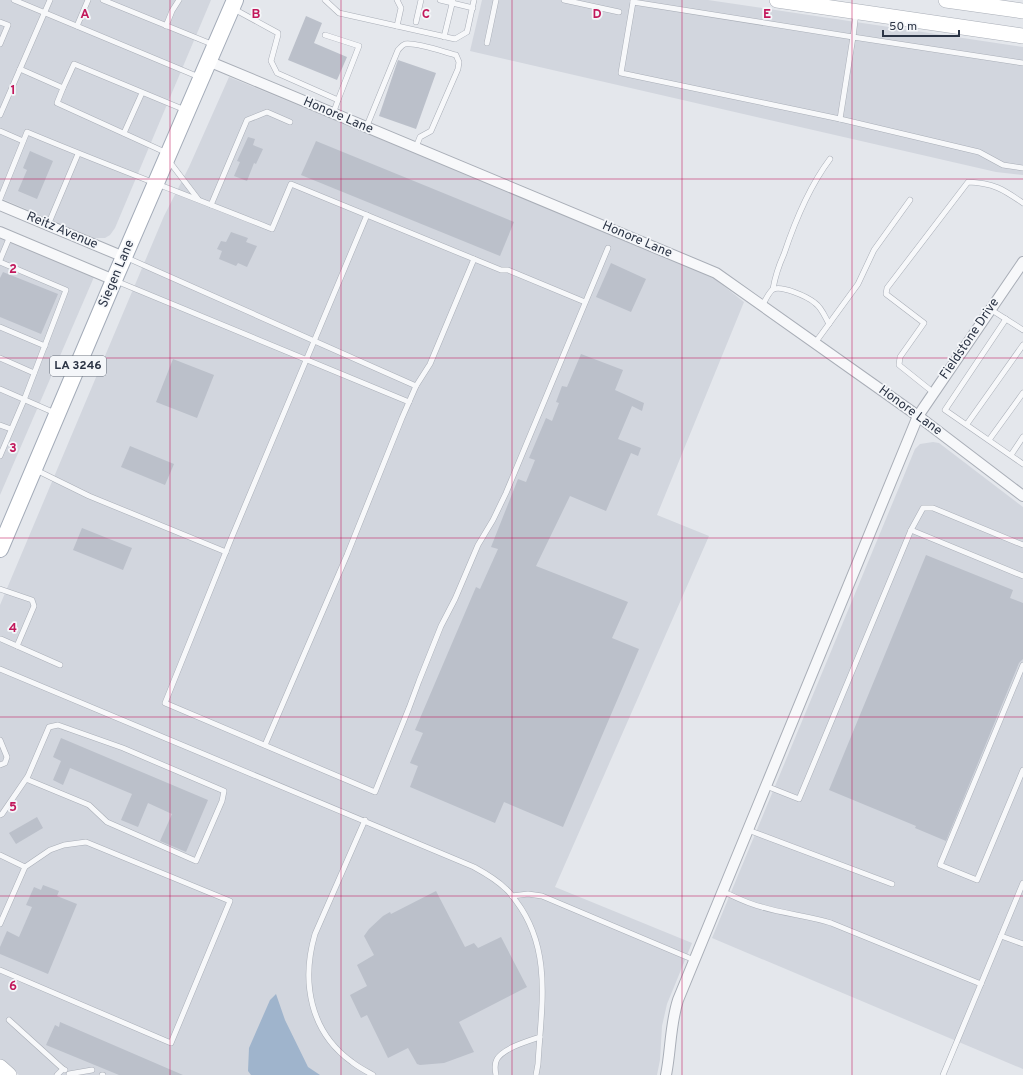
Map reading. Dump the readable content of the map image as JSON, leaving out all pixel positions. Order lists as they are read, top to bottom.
{
  "streets": {
    "main road": ["Siegen Lane", "LA 3246"],
    "street": ["Honore Lane", "Reitz Avenue", "Fieldstone Drive"]
  },
  "crossings": [
    ["Honore Lane", "Siegen Lane"],
    ["Honore Lane", "Fieldstone Drive"],
    ["Reitz Avenue", "Siegen Lane"]
  ],
  "scale_bar": "50 m",
  "grid": {
    "columns": [
      "A",
      "B",
      "C",
      "D",
      "E"
    ],
    "rows": [
      "1",
      "2",
      "3",
      "4",
      "5",
      "6"
    ]
  }
}
